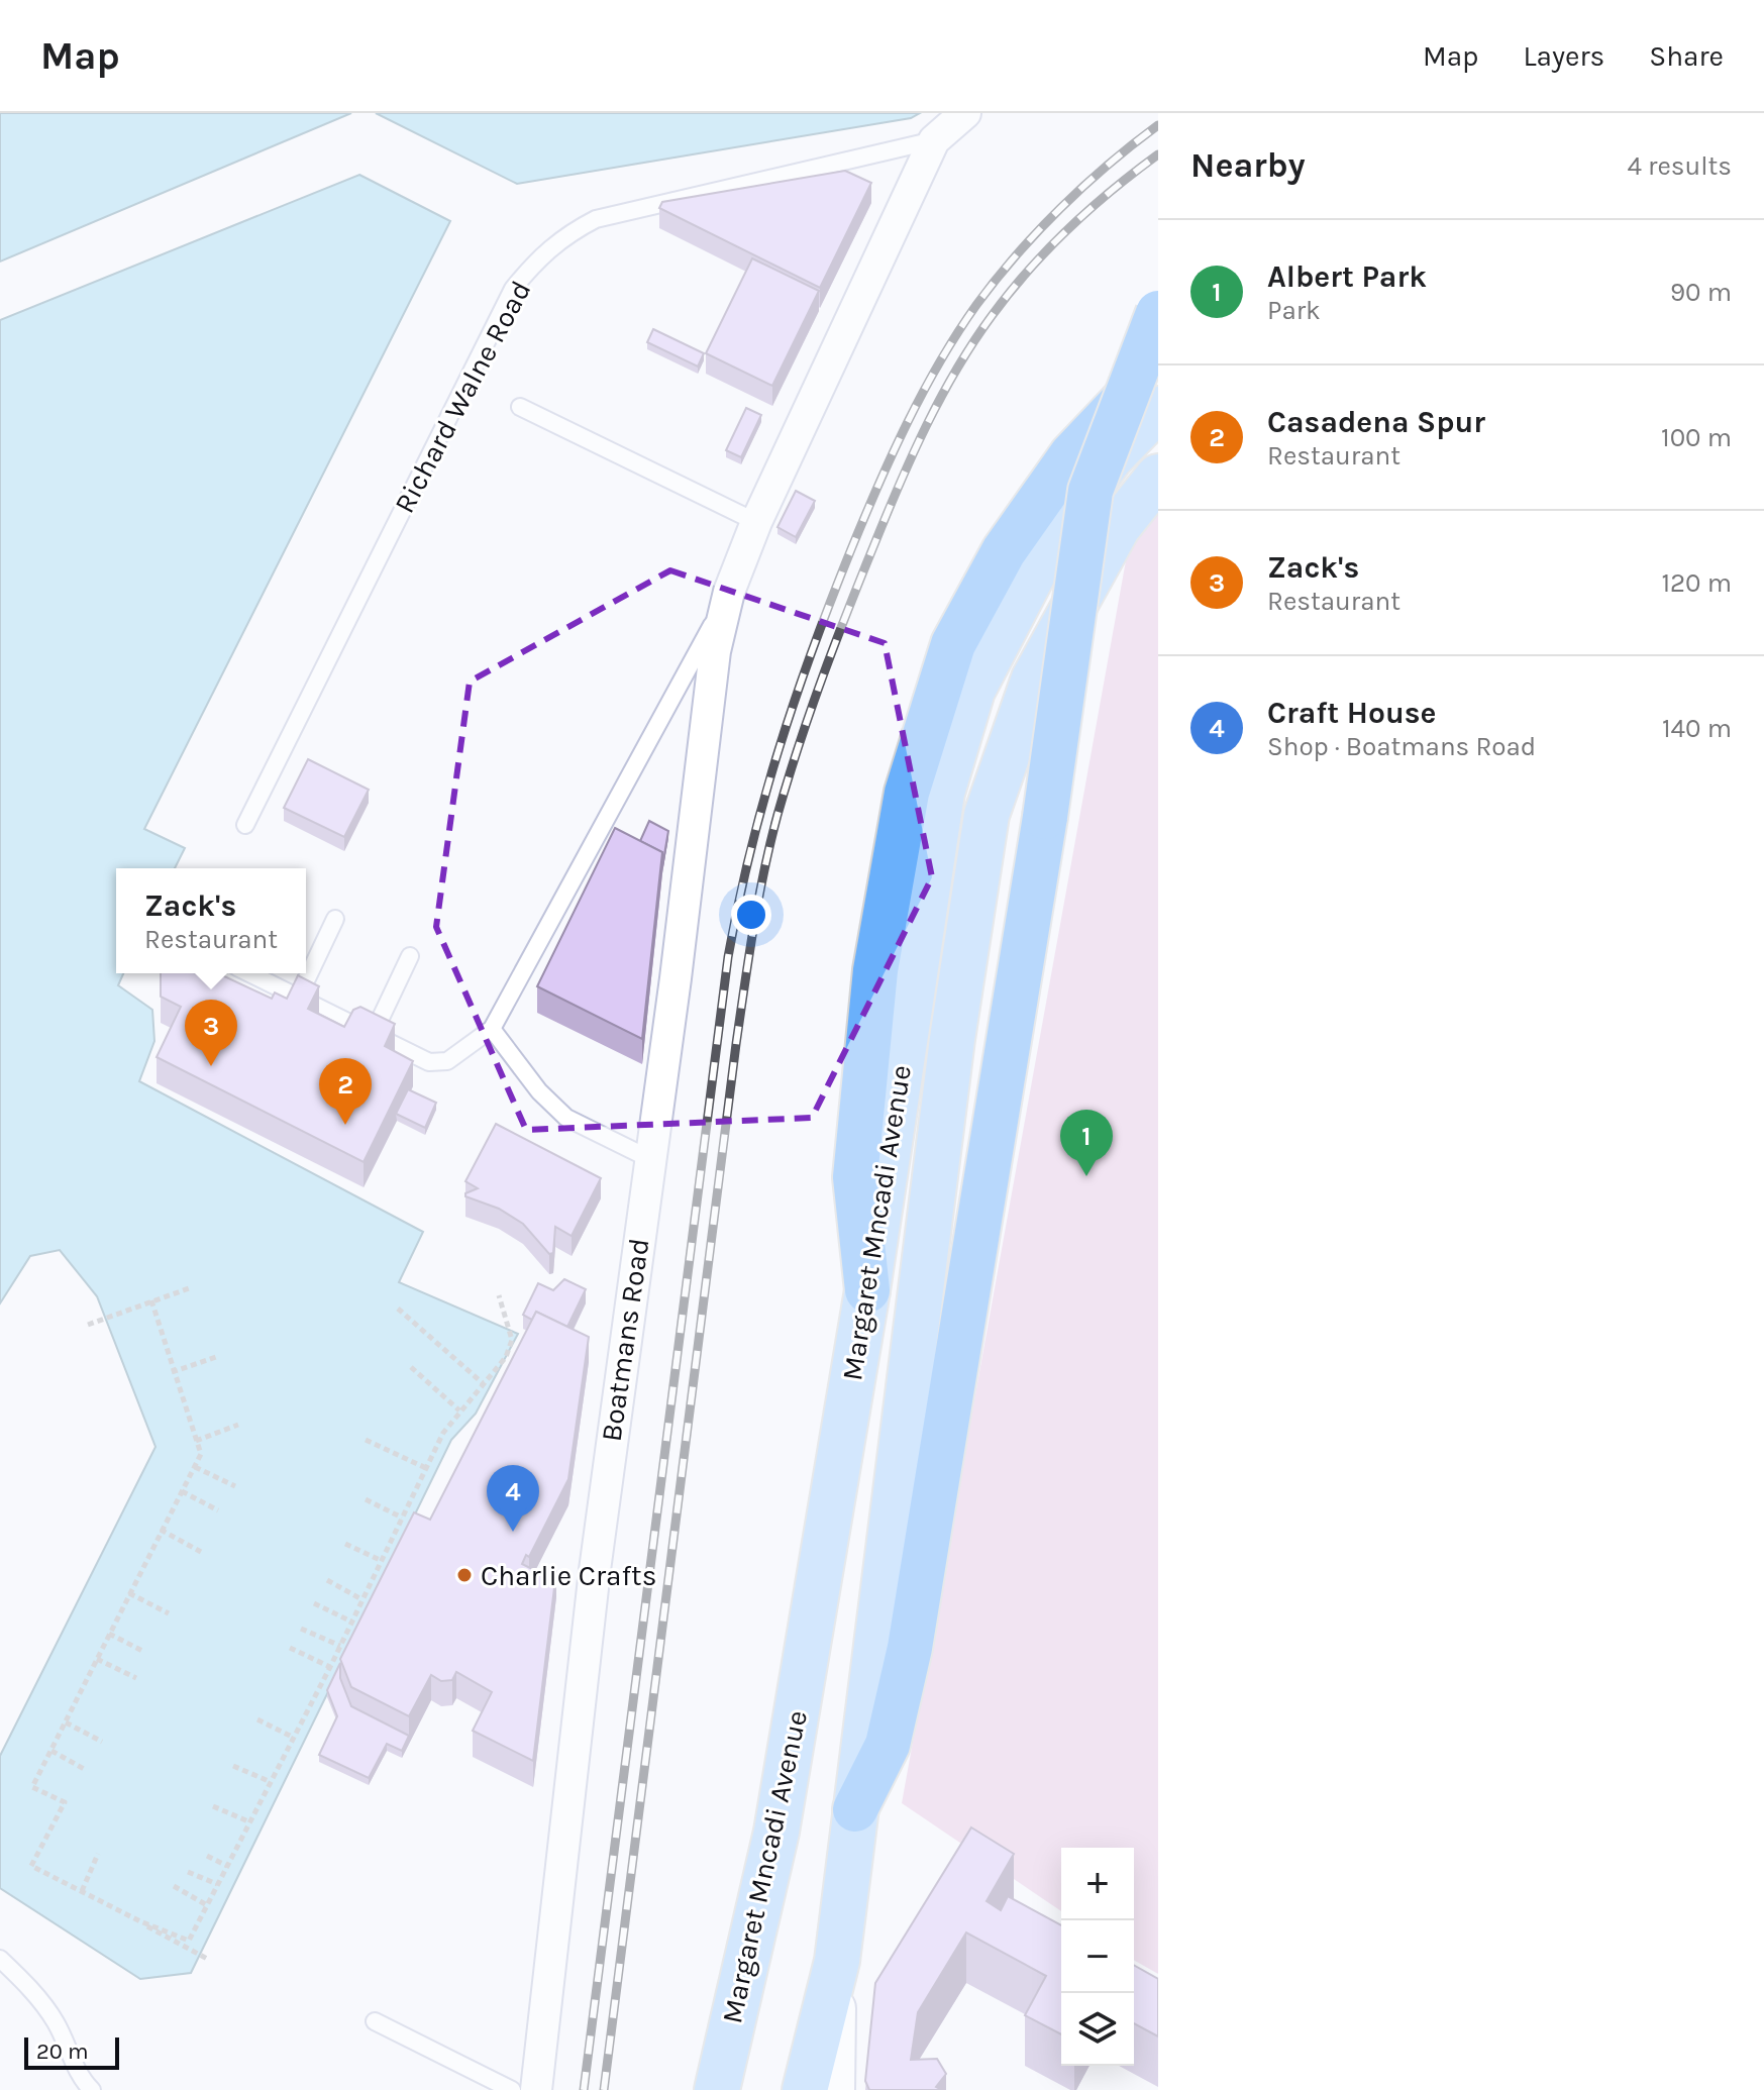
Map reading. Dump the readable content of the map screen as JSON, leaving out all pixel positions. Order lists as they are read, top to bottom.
{
  "streets": {
    "main road": ["Margaret Mncadi Avenue"],
    "street": ["Boatmans Road"],
    "lane": ["Richard Walne Road"]
  },
  "places": ["Charlie Crafts"],
  "scale_bar": "20 m",
  "page": {
    "header": "Map",
    "nav": ["Map", "Layers", "Share"],
    "heading": ["Nearby", "4 results"],
    "list": [
      {
        "mark": "1",
        "name": "Albert Park",
        "note": "Park",
        "value": "90 m"
      },
      {
        "mark": "2",
        "name": "Casadena Spur",
        "note": "Restaurant",
        "value": "100 m"
      },
      {
        "mark": "3",
        "name": "Zack's",
        "note": "Restaurant",
        "value": "120 m"
      },
      {
        "mark": "4",
        "name": "Craft House",
        "note": "Shop · Boatmans Road",
        "value": "140 m"
      }
    ],
    "popup": ["Zack's", "Restaurant"],
    "pins": [
      "3",
      "2",
      "1",
      "4"
    ],
    "map_buttons": ["+", "−"],
    "scale": "20 m"
  }
}
